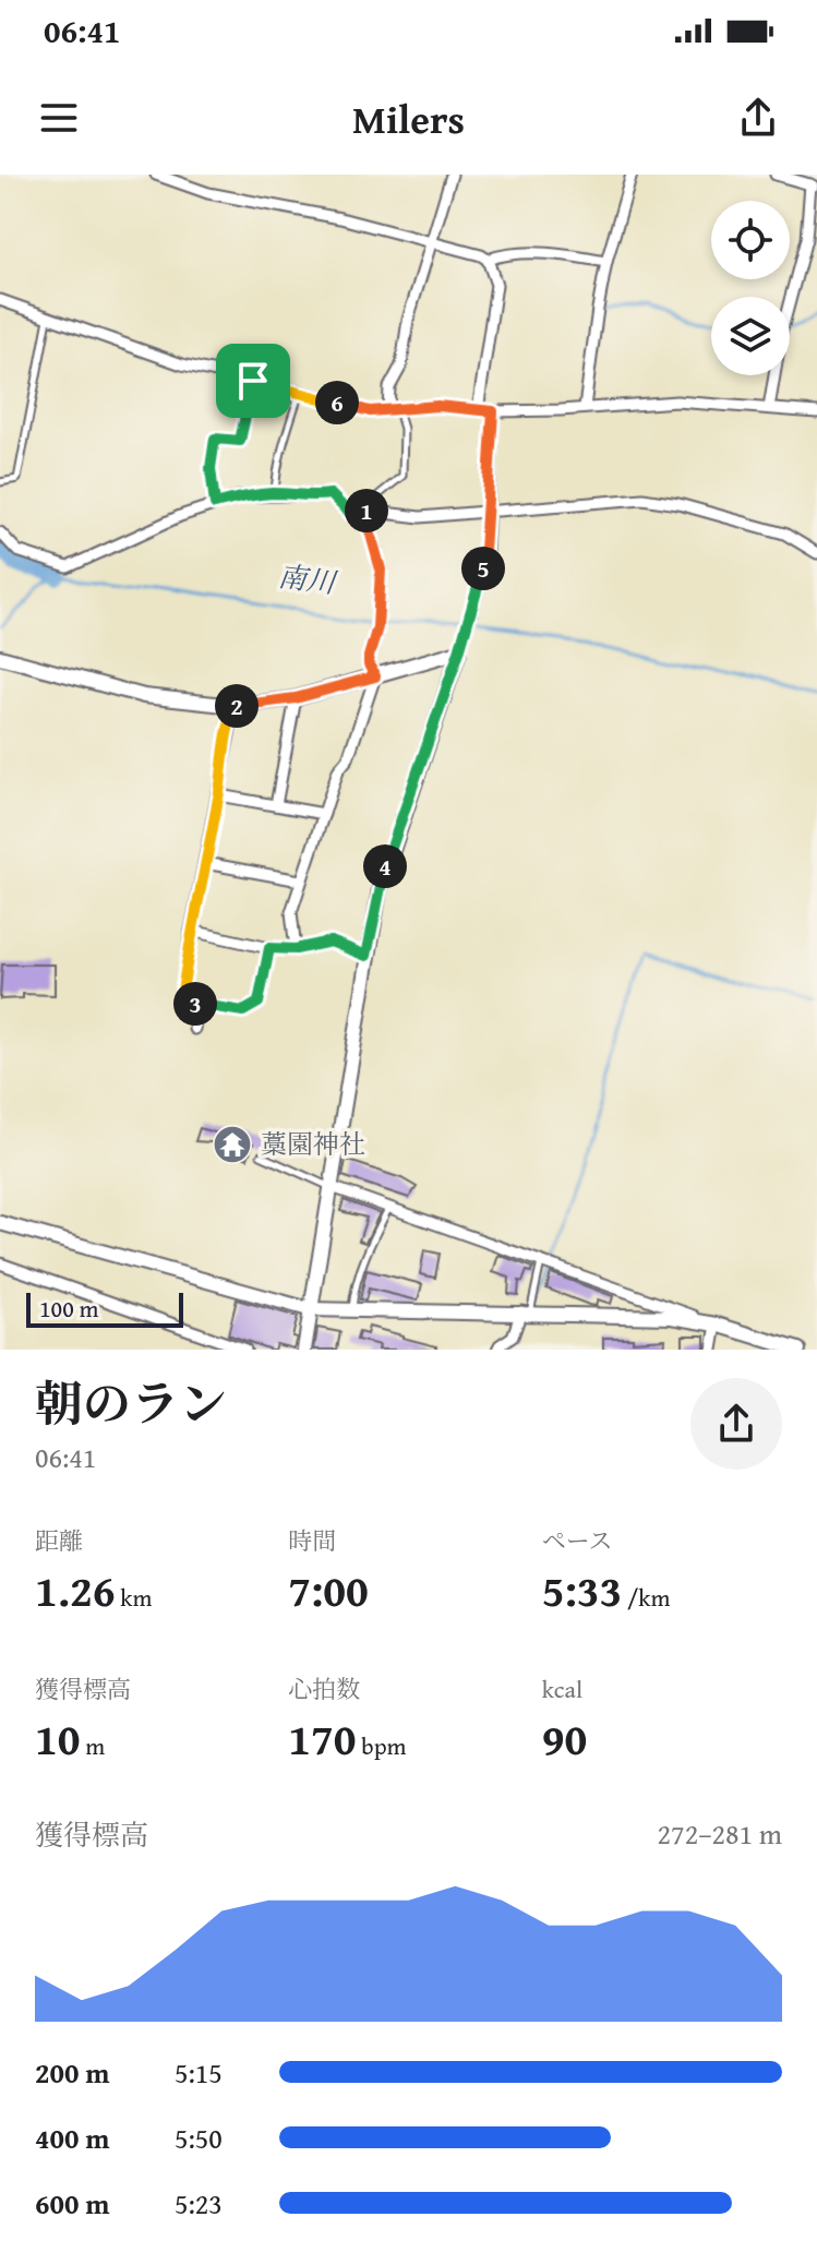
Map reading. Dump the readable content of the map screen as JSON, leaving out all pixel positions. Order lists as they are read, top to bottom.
{
  "water": ["南川"],
  "places": {
    "temple": ["藁園神社"]
  },
  "scale_bar": "100 m",
  "page": {
    "status": "06:41",
    "header": "Milers",
    "pins": [
      "6",
      "1",
      "5",
      "2",
      "4",
      "3"
    ],
    "scale": "100 m",
    "heading": ["朝のラン", "06:41"],
    "stats": [
      ["距離", "1.26 km"],
      ["時間", "7:00"],
      ["ペース", "5:33 /km"],
      ["獲得標高", "10 m"],
      ["心拍数", "170 bpm"],
      ["kcal", "90"]
    ],
    "chart": ["獲得標高", "272–281 m"],
    "list": [
      {
        "name": "200 m",
        "note": "5:15"
      },
      {
        "name": "400 m",
        "note": "5:50"
      },
      {
        "name": "600 m",
        "note": "5:23"
      }
    ]
  }
}
